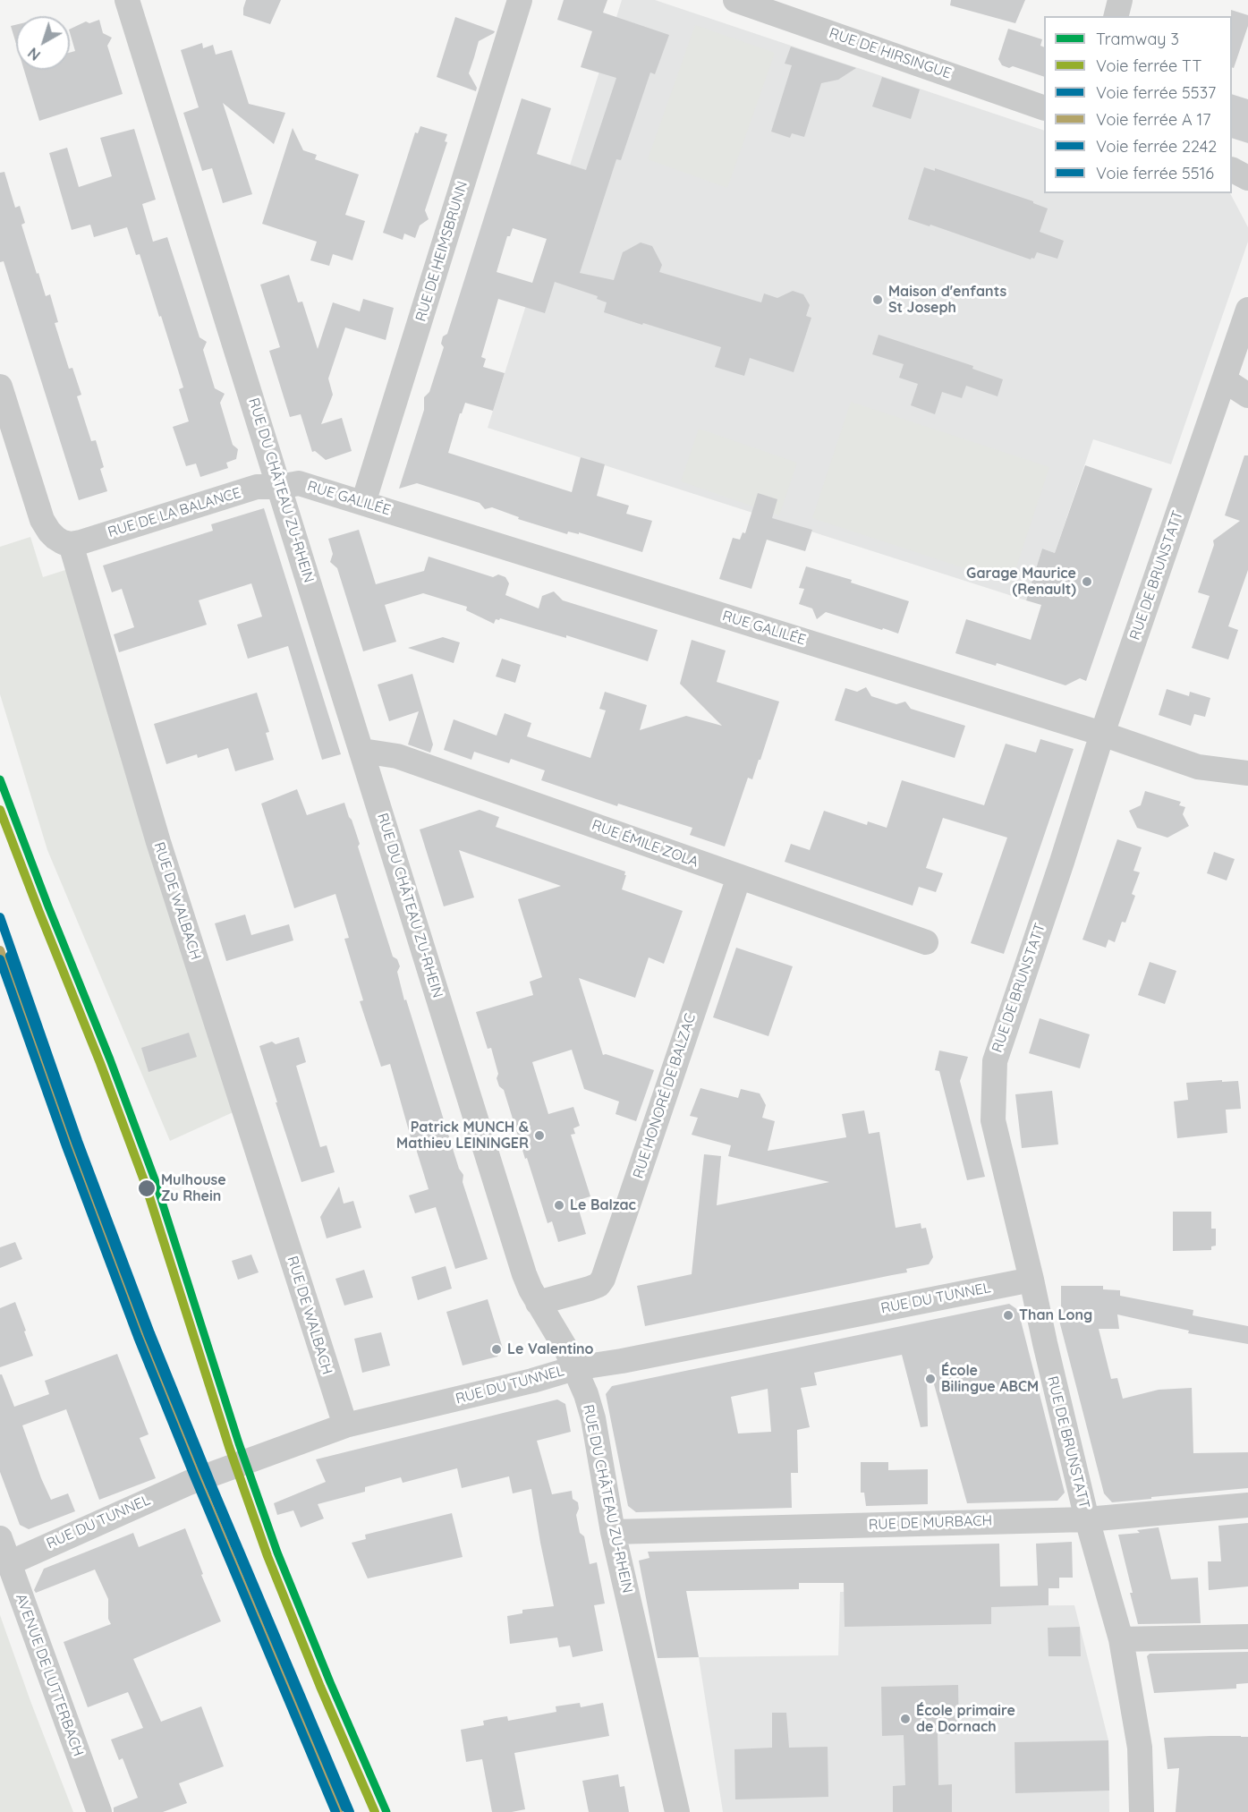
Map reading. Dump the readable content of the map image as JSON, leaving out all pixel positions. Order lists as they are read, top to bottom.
{
  "streets": {
    "street": [
      "RUE DE HIRSINGUE",
      "RUE DE HEIMSBRUNN",
      "RUE DU CHÂTEAU ZU-RHEIN",
      "RUE GALILÉE",
      "RUE DE LA BALANCE",
      "RUE DE BRUNSTATT",
      "RUE ÉMILE ZOLA",
      "RUE DE WALBACH",
      "RUE HONORÉ DE BALZAC",
      "RUE DU TUNNEL",
      "RUE DE MURBACH",
      "AVENUE DE LUTTERBACH"
    ]
  },
  "crossings": [
    ["RUE DE HEIMSBRUNN", "RUE GALILÉE"],
    ["RUE DU CHÂTEAU ZU-RHEIN", "RUE GALILÉE"],
    ["RUE DU CHÂTEAU ZU-RHEIN", "RUE DE LA BALANCE"],
    ["RUE DU CHÂTEAU ZU-RHEIN", "RUE ÉMILE ZOLA"],
    ["RUE DU CHÂTEAU ZU-RHEIN", "RUE HONORÉ DE BALZAC"],
    ["RUE DU CHÂTEAU ZU-RHEIN", "RUE DU TUNNEL"],
    ["RUE DU CHÂTEAU ZU-RHEIN", "RUE DE MURBACH"],
    ["RUE GALILÉE", "RUE DE LA BALANCE"],
    ["RUE GALILÉE", "RUE DE BRUNSTATT"],
    ["RUE DE LA BALANCE", "RUE DE WALBACH"],
    ["RUE DE BRUNSTATT", "RUE DU TUNNEL"],
    ["RUE DE BRUNSTATT", "RUE DE MURBACH"],
    ["RUE ÉMILE ZOLA", "RUE HONORÉ DE BALZAC"],
    ["RUE DE WALBACH", "RUE DU TUNNEL"],
    ["RUE DU TUNNEL", "AVENUE DE LUTTERBACH"]
  ],
  "places": [
    "Maison d'enfants St Joseph",
    "Garage Maurice (Renault)",
    "Patrick MUNCH & Mathieu LEININGER",
    "Mulhouse Zu Rhein",
    "Le Balzac",
    "Than Long",
    "Le Valentino",
    "École Bilingue ABCM",
    "École primaire de Dornach"
  ],
  "lines": [
    "tram line 3",
    "rail line TT",
    "rail line 5537",
    "rail line 5516",
    "rail line 2242"
  ],
  "legend": [
    "Tramway 3",
    "Voie ferrée TT",
    "Voie ferrée 5537",
    "Voie ferrée A 17",
    "Voie ferrée 2242",
    "Voie ferrée 5516"
  ],
  "north": "bottom left"
}
